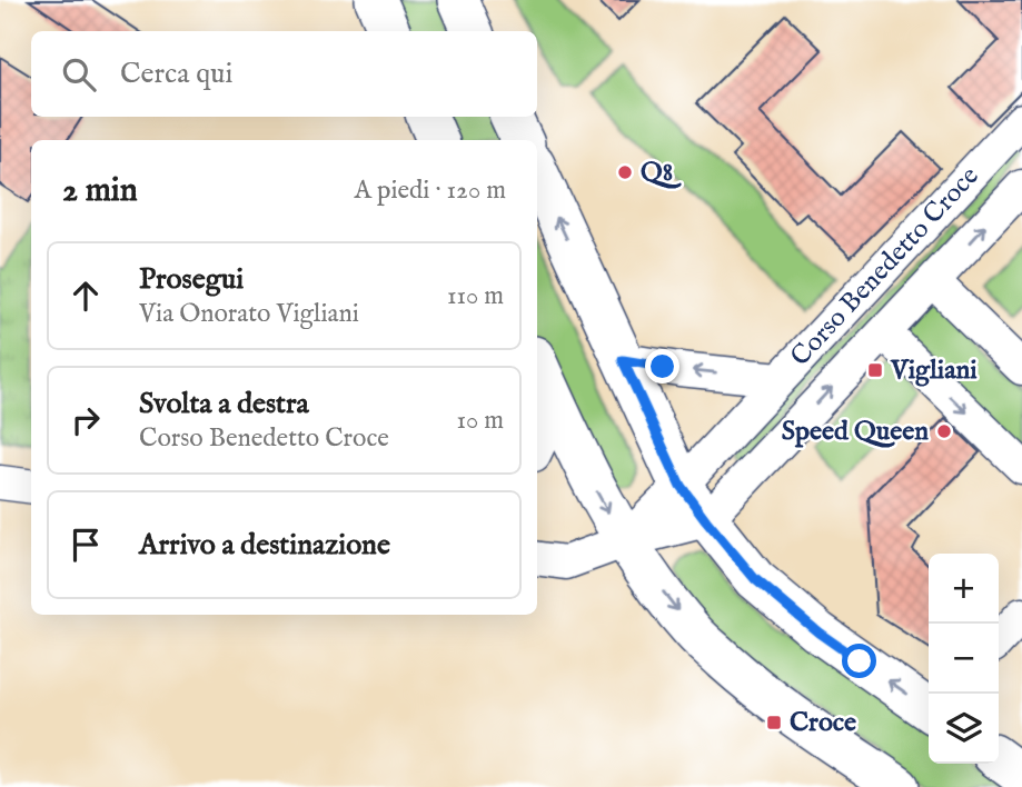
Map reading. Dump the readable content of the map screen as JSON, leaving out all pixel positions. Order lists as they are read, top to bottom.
{
  "streets": {
    "street": ["Corso Benedetto Croce"]
  },
  "places": {
    "other": ["Q8", "Speed Queen"],
    "transit": ["Vigliani", "Croce"]
  },
  "page": {
    "search": "Cerca qui",
    "heading": ["2 min", "A piedi · 120 m"],
    "list": [
      ["Prosegui", "Via Onorato Vigliani", "110 m"],
      ["Svolta a destra", "Corso Benedetto Croce", "10 m"],
      "Arrivo a destinazione"
    ],
    "map_buttons": ["+", "−"]
  }
}
